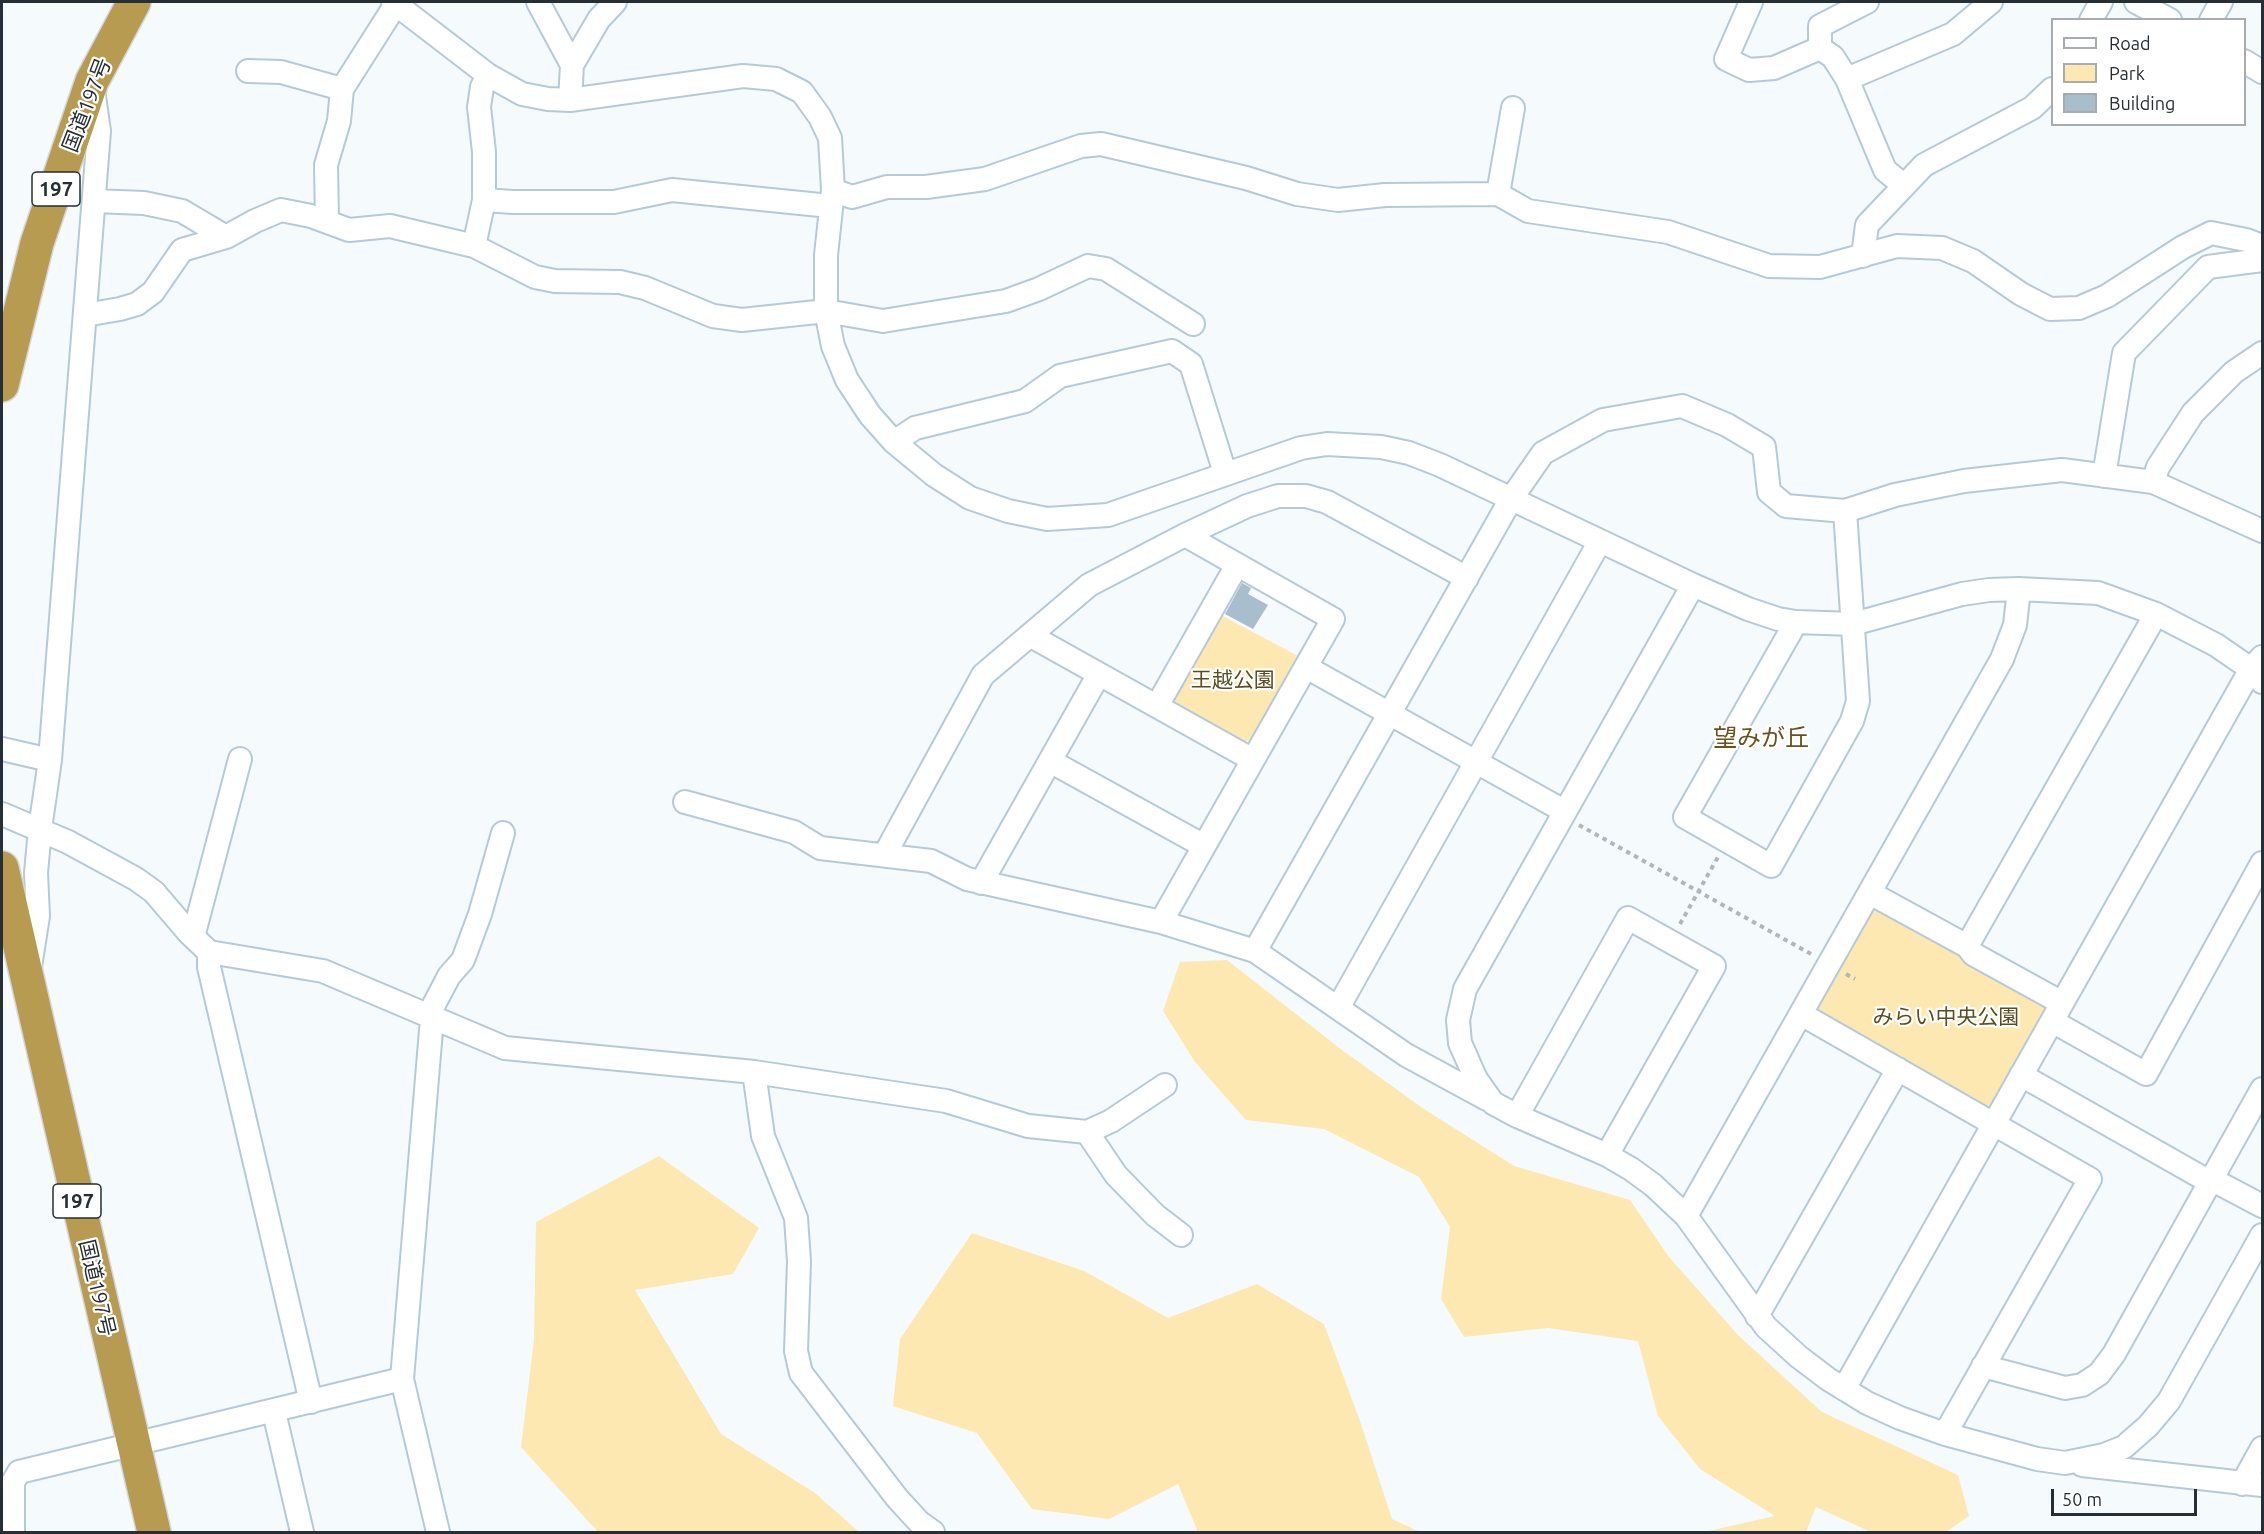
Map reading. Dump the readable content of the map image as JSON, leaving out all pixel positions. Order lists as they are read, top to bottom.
{
  "streets": {
    "highway": ["国道197号", "197"]
  },
  "districts": ["望みが丘"],
  "parks": ["王越公園", "みらい中央公園"],
  "legend": ["Road", "Park", "Building"],
  "scale_bar": "50 m"
}
